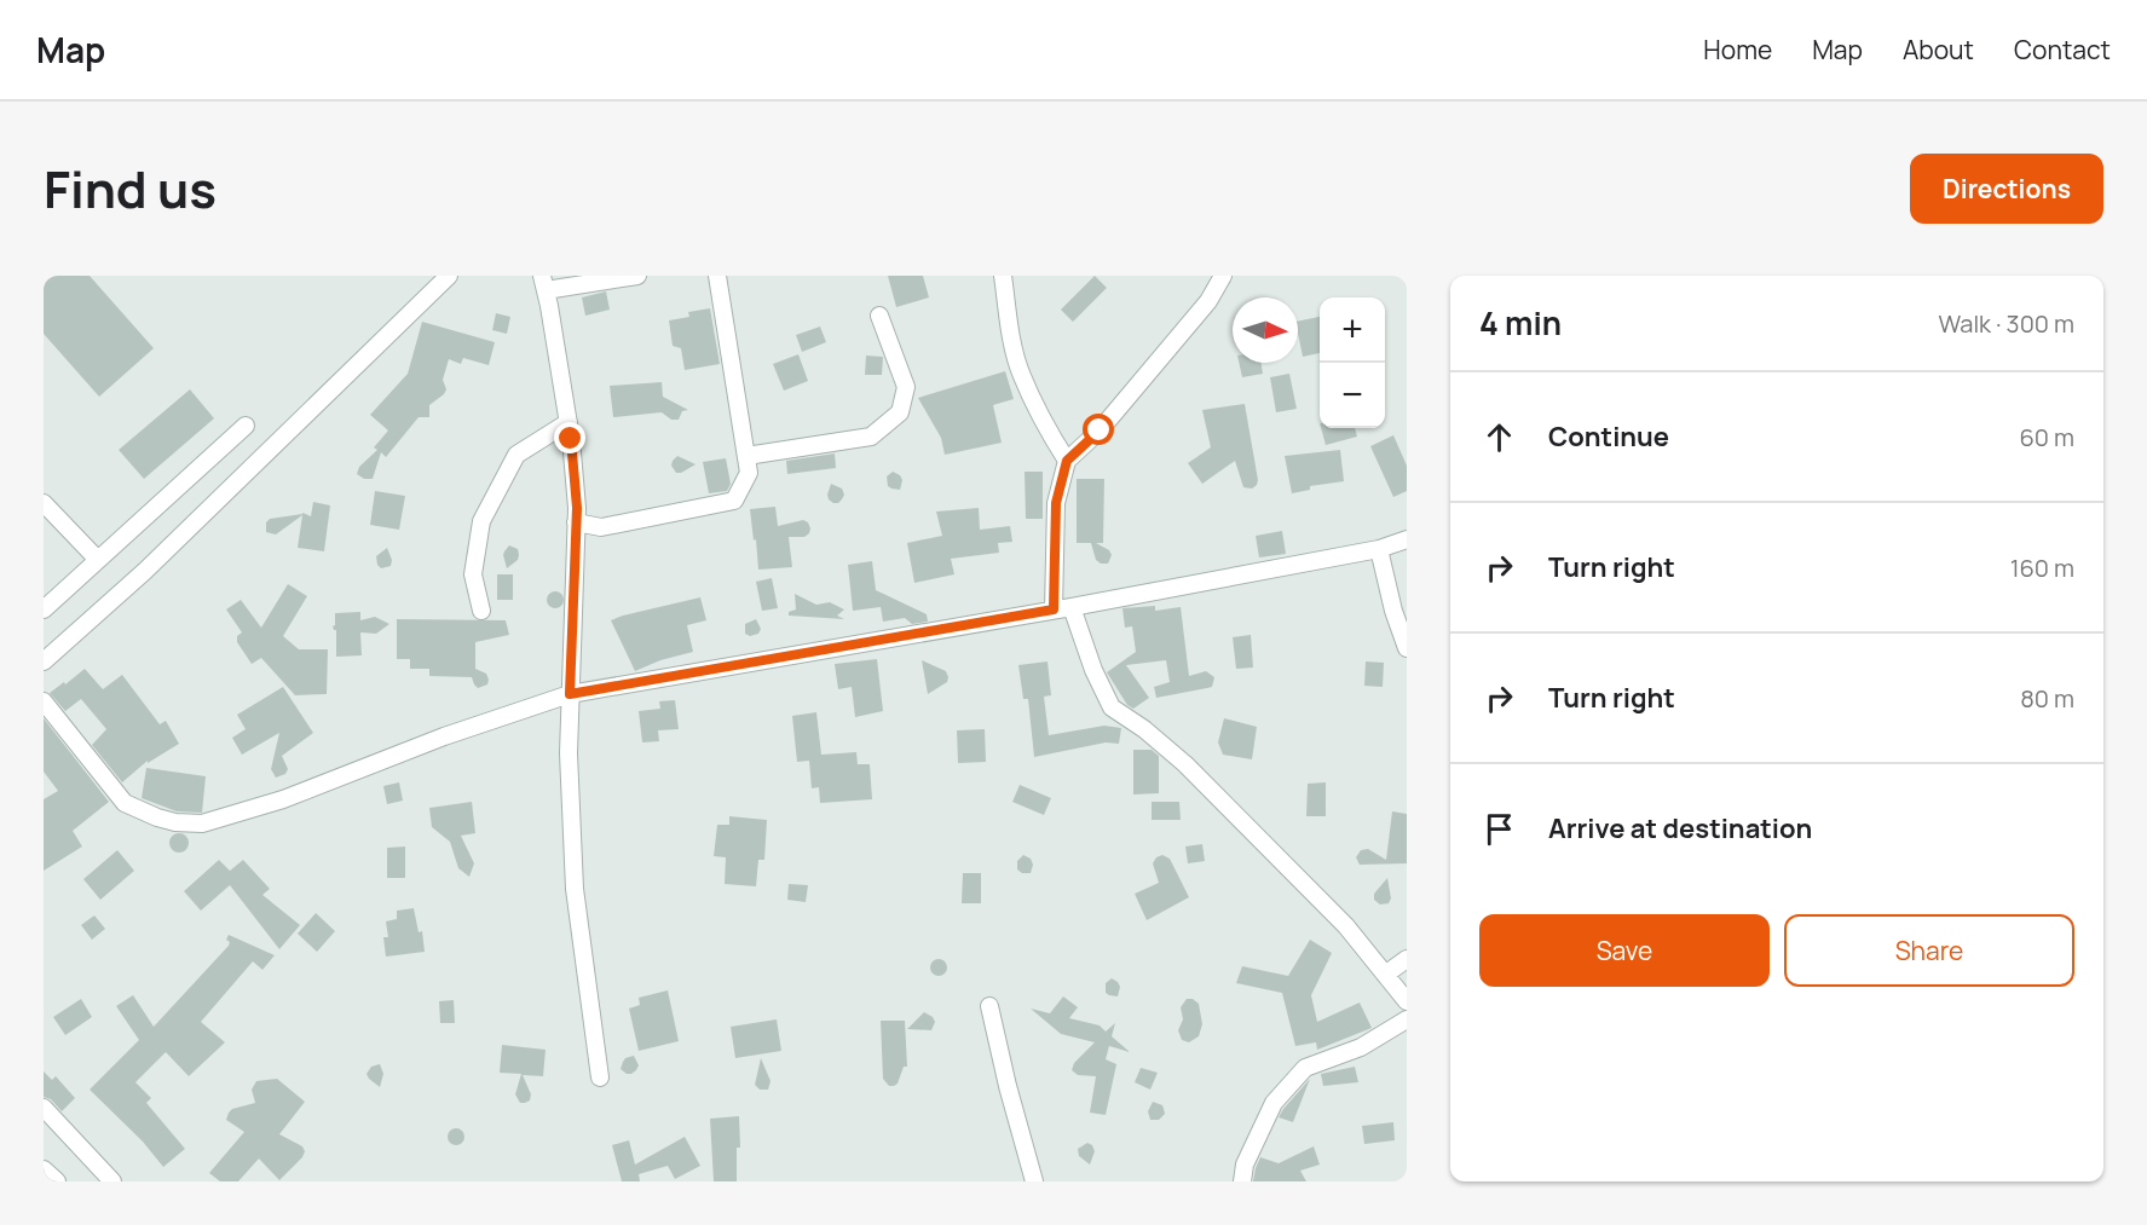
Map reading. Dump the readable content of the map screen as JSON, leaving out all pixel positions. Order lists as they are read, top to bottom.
{
  "north": "right",
  "page": {
    "header": "Map",
    "nav": [
      "Home",
      "Map",
      "About",
      "Contact"
    ],
    "title": "Find us",
    "buttons": [
      "Directions",
      ["Save", "Share"]
    ],
    "heading": ["4 min", "Walk · 300 m"],
    "map_buttons": ["+", "−"],
    "list": [
      ["Continue", "60 m"],
      ["Turn right", "160 m"],
      ["Turn right", "80 m"],
      "Arrive at destination"
    ]
  }
}
